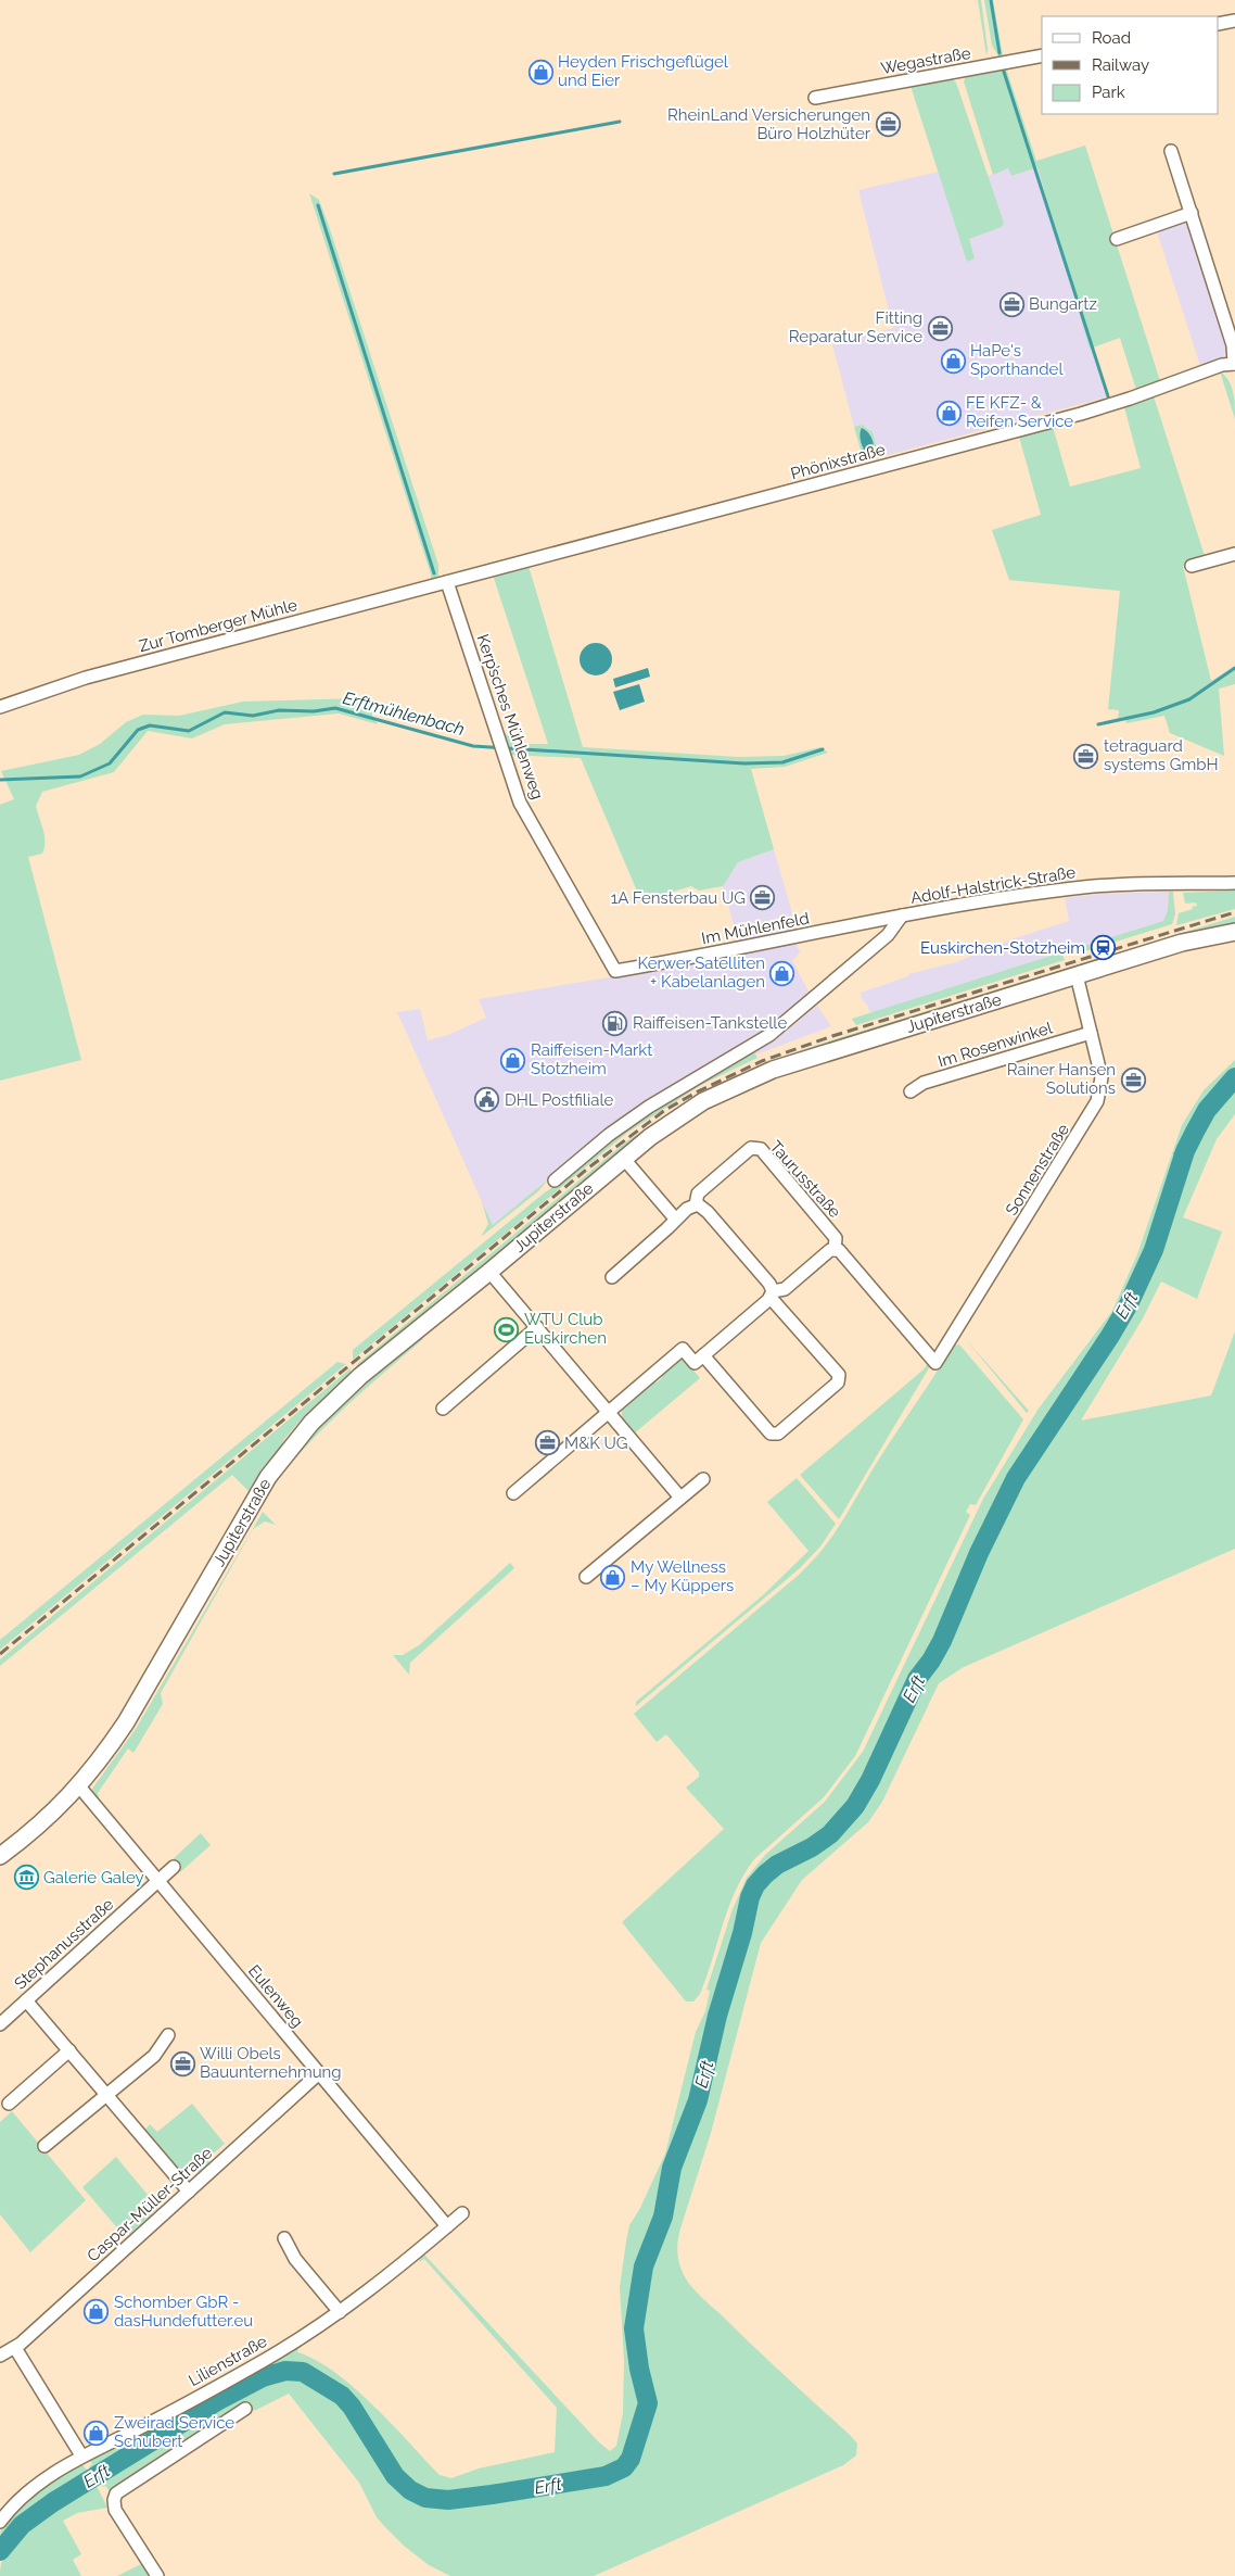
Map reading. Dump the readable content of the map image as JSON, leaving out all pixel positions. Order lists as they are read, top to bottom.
{
  "streets": {
    "street": [
      "Wegastraße",
      "Phönixstraße",
      "Zur Tomberger Mühle",
      "Kerp’sches Mühlenweg",
      "Adolf-Halstrick-Straße",
      "Im Mühlenfeld",
      "Jupiterstraße",
      "Im Rosenwinkel",
      "Sonnenstraße",
      "Taurusstraße",
      "Stephanusstraße",
      "Eulenweg",
      "Caspar-Müller-Straße",
      "Lilienstraße"
    ]
  },
  "crossings": [
    ["Phönixstraße", "Zur Tomberger Mühle"],
    ["Phönixstraße", "Kerp’sches Mühlenweg"],
    ["Zur Tomberger Mühle", "Kerp’sches Mühlenweg"],
    ["Kerp’sches Mühlenweg", "Im Mühlenfeld"],
    ["Adolf-Halstrick-Straße", "Im Mühlenfeld"],
    ["Jupiterstraße", "Sonnenstraße"],
    ["Jupiterstraße", "Eulenweg"],
    ["Im Rosenwinkel", "Sonnenstraße"],
    ["Sonnenstraße", "Taurusstraße"],
    ["Stephanusstraße", "Eulenweg"],
    ["Eulenweg", "Caspar-Müller-Straße"],
    ["Eulenweg", "Lilienstraße"]
  ],
  "water": ["Erftmühlenbach", "Erft"],
  "places": {
    "shop": [
      "Heyden Frischgeflügel und Eier",
      "HaPe's Sporthandel",
      "FE KFZ- & Reifen Service",
      "Kerwer Satelliten + Kabelanlagen",
      "Raiffeisen-Markt Stotzheim",
      "My Wellness – My Küppers",
      "Schomber GbR - dasHundefutter.eu",
      "Zweirad Service Schubert"
    ],
    "office": [
      "RheinLand Versicherungen Büro Holzhüter",
      "Bungartz",
      "Fitting Reparatur Service",
      "tetraguard systems GmbH",
      "1A Fensterbau UG",
      "Rainer Hansen Solutions",
      "M&K UG",
      "Willi Obels Bauunternehmung"
    ],
    "station": ["Euskirchen-Stotzheim"],
    "fuel station": ["Raiffeisen-Tankstelle"],
    "public building": ["DHL Postfiliale"],
    "sports": ["WTU Club Euskirchen"],
    "museum": ["Galerie Galey"]
  },
  "legend": ["Road", "Railway", "Park"]
}
